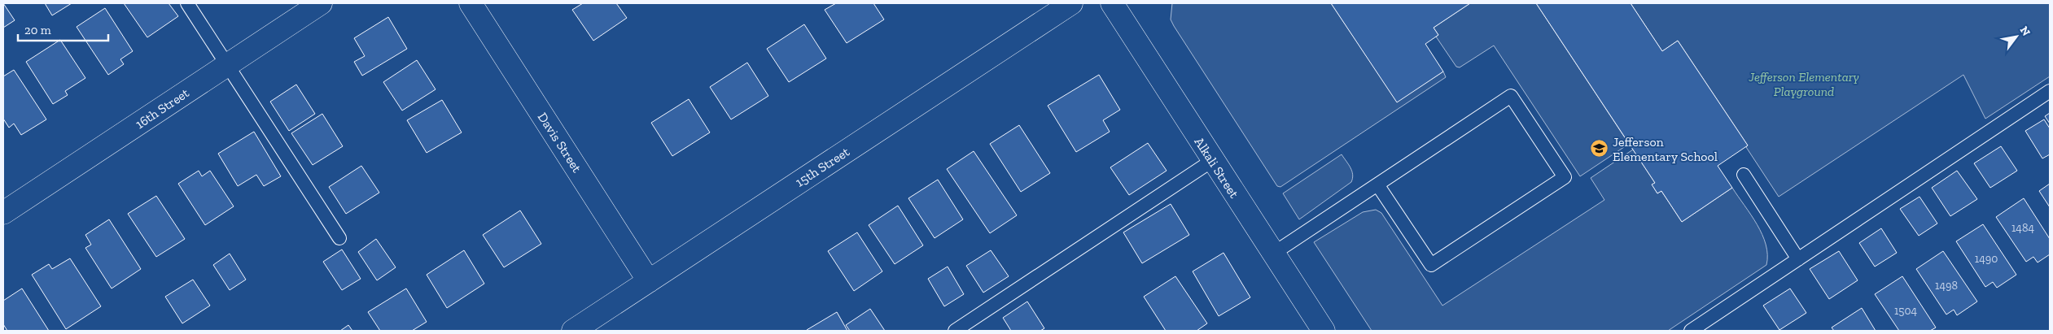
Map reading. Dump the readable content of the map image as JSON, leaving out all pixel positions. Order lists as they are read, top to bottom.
{
  "streets": {
    "street": [
      "16th Street",
      "Davis Street",
      "15th Street",
      "Alkali Street"
    ]
  },
  "crossings": [
    ["Davis Street", "15th Street"]
  ],
  "parks": ["Jefferson Elementary Playground"],
  "places": {
    "school or university": ["Jefferson Elementary School"]
  },
  "house_numbers": [
    "1484",
    "1490",
    "1498",
    "1504"
  ],
  "scale_bar": "20 m",
  "north": "top right"
}
